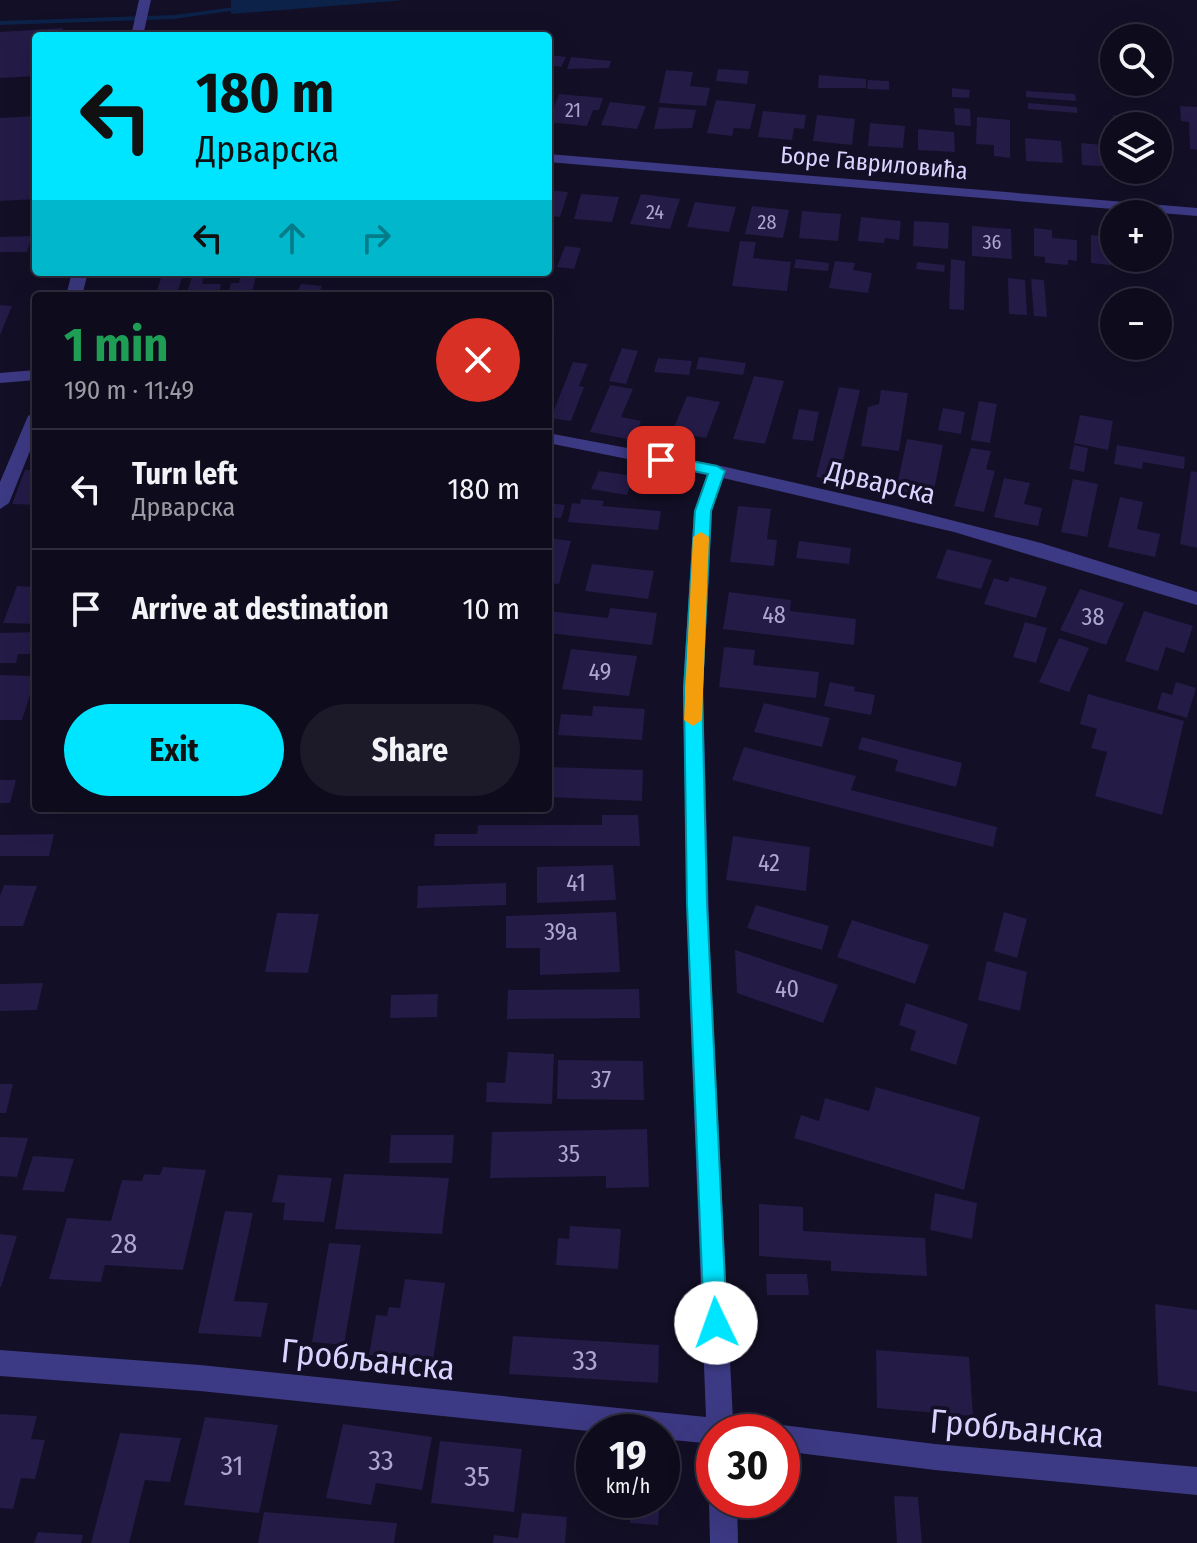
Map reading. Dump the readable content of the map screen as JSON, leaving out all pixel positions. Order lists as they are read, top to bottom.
{
  "streets": {
    "street": ["Боре Гавриловића", "Дрварска", "Гробљанска"]
  },
  "house_numbers": [
    "21",
    "24",
    "28",
    "36",
    "48",
    "38",
    "49",
    "42",
    "41",
    "39a",
    "40",
    "37",
    "35",
    "28",
    "33",
    "33",
    "31",
    "35"
  ],
  "page": {
    "map_buttons": ["+", "−"],
    "turn": ["180 m", "Дрварска"],
    "heading": ["1 min", "190 m · 11:49"],
    "list": [
      {
        "name": "Turn left",
        "note": "Дрварска",
        "value": "180 m"
      },
      {
        "name": "Arrive at destination",
        "value": "10 m"
      }
    ],
    "buttons": ["Exit", "Share"],
    "speed": "19 km/h",
    "limit": "30"
  }
}
